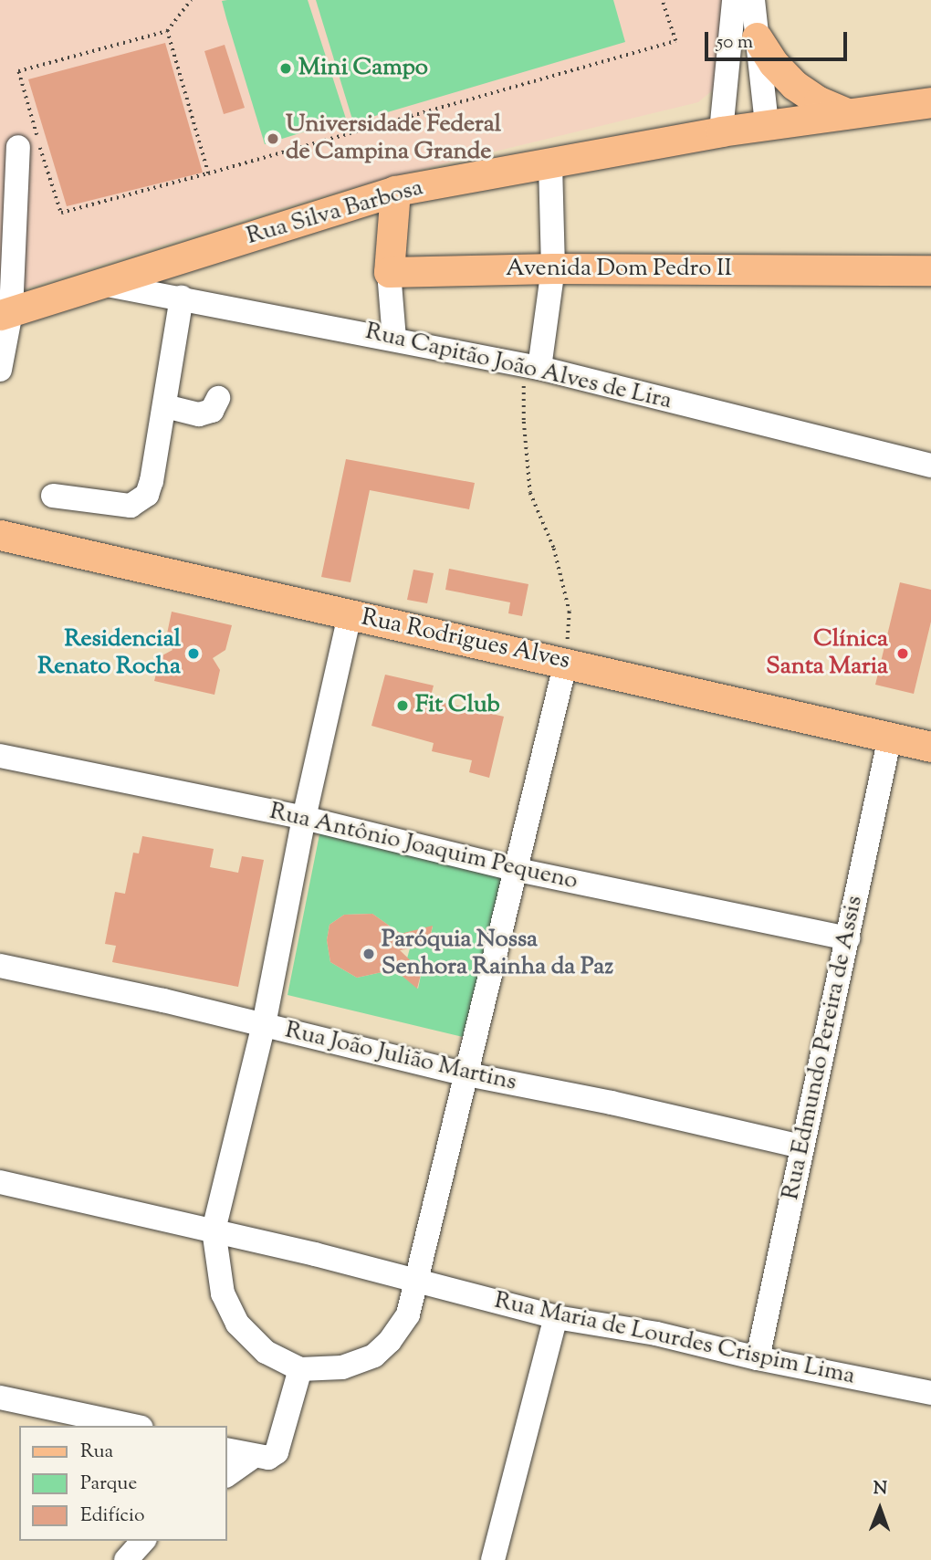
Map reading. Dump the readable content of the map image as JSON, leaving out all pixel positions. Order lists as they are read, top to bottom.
{
  "streets": {
    "main road": ["Rua Silva Barbosa", "Avenida Dom Pedro II", "Rua Rodrigues Alves"],
    "street": [
      "Rua Capitão João Alves de Lira",
      "Rua Antônio Joaquim Pequeno",
      "Rua Edmundo Pereira de Assis",
      "Rua João Julião Martins",
      "Rua Maria de Lourdes Crispim Lima"
    ]
  },
  "crossings": [
    ["Rua Silva Barbosa", "Rua Capitão João Alves de Lira"],
    ["Rua Rodrigues Alves", "Rua Edmundo Pereira de Assis"],
    ["Rua Antônio Joaquim Pequeno", "Rua Edmundo Pereira de Assis"],
    ["Rua Edmundo Pereira de Assis", "Rua João Julião Martins"],
    ["Rua Edmundo Pereira de Assis", "Rua Maria de Lourdes Crispim Lima"]
  ],
  "places": [
    "Mini Campo",
    "Universidade Federal de Campina Grande",
    "Residencial Renato Rocha",
    "Clínica Santa Maria",
    "Fit Club",
    "Paróquia Nossa Senhora Rainha da Paz"
  ],
  "legend": ["Rua", "Parque", "Edifício"],
  "scale_bar": "50 m",
  "north": "top"
}
